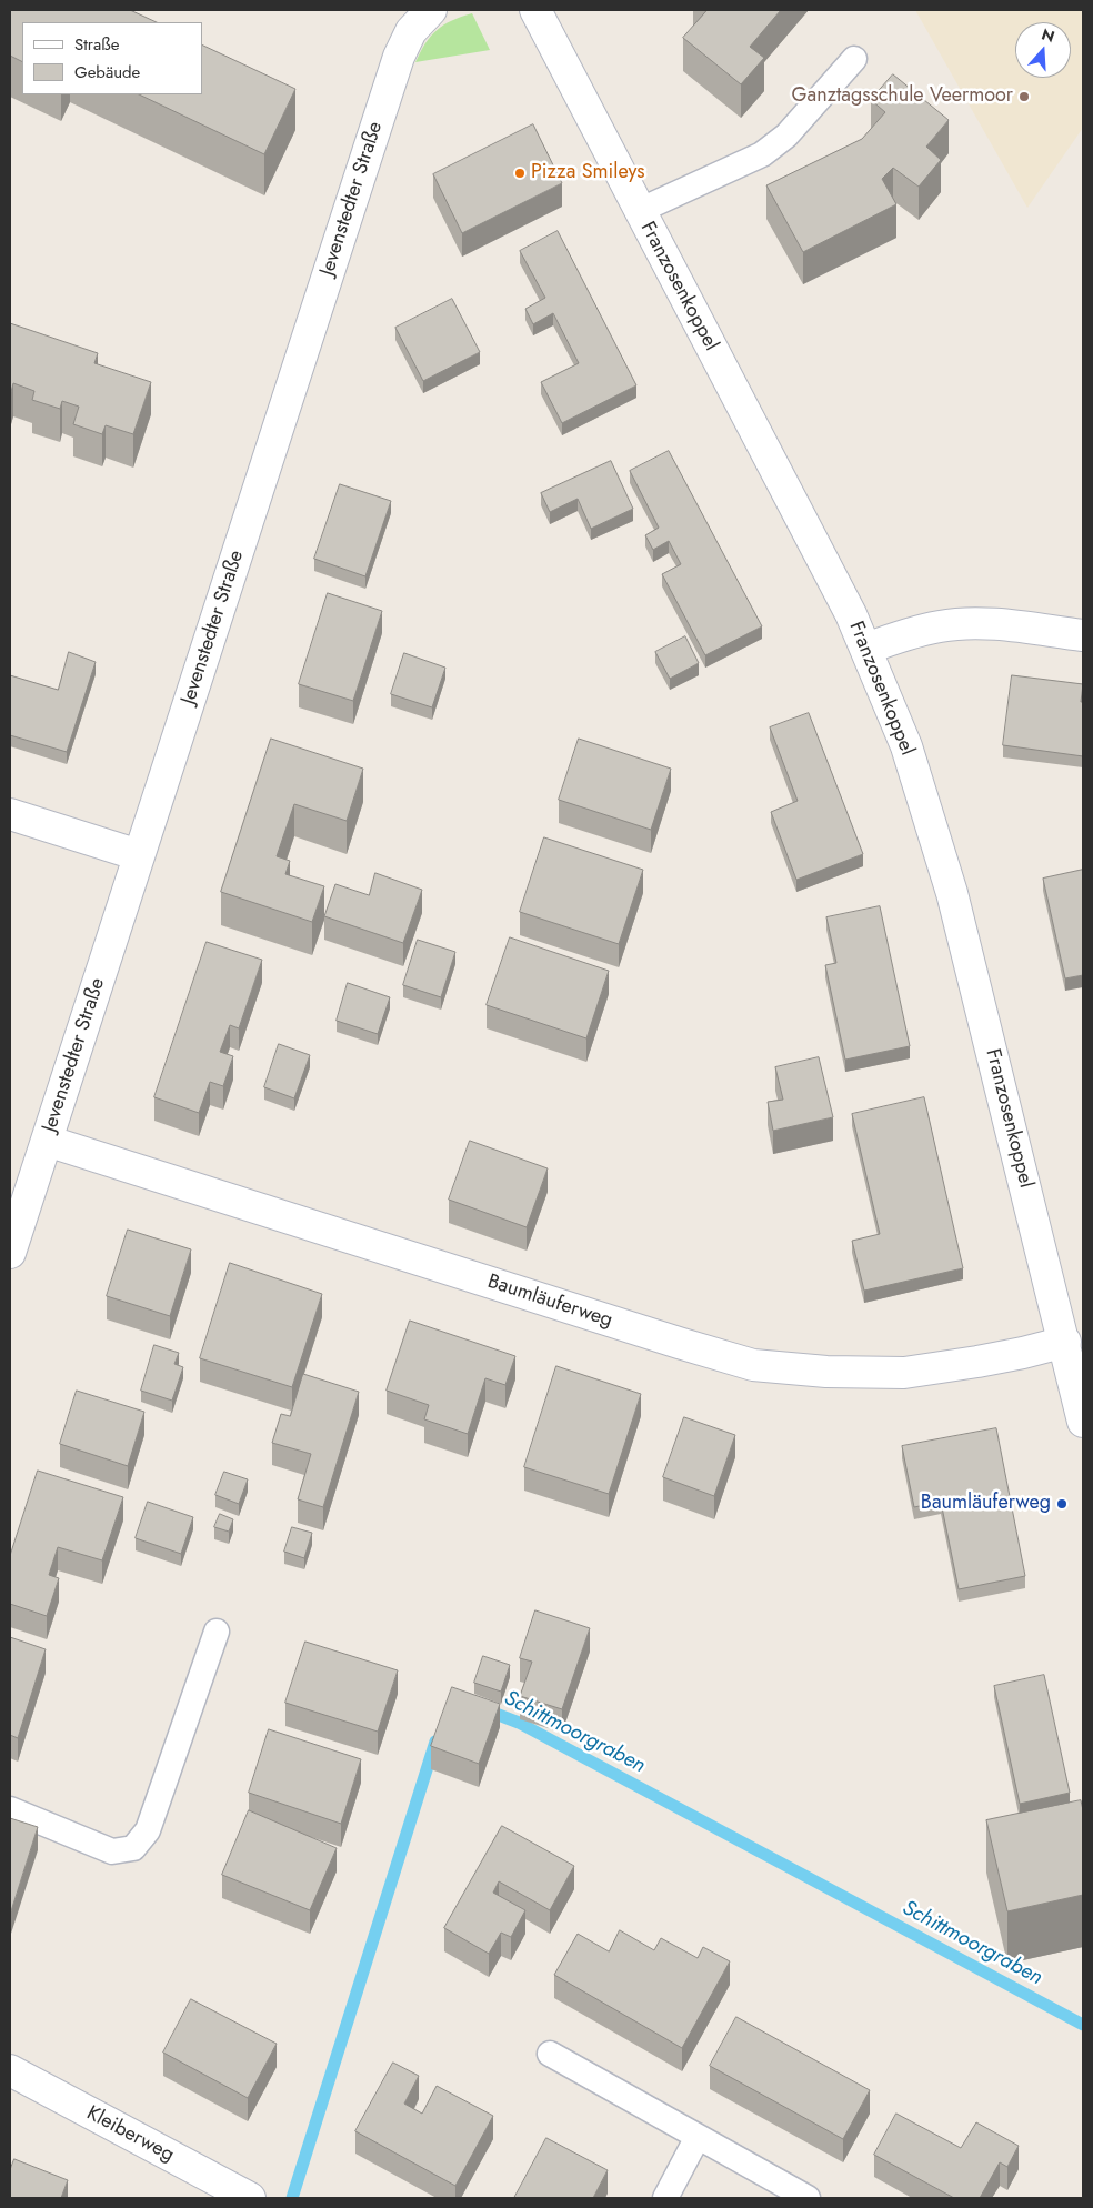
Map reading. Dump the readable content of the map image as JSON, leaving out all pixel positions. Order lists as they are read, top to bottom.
{
  "streets": {
    "street": [
      "Jevenstedter Straße",
      "Franzosenkoppel",
      "Baumläuferweg",
      "Kleiberweg"
    ]
  },
  "crossings": [
    ["Jevenstedter Straße", "Baumläuferweg"],
    ["Franzosenkoppel", "Baumläuferweg"]
  ],
  "water": ["Schittmoorgraben"],
  "places": ["Ganztagsschule Veermoor", "Pizza Smileys", "Baumläuferweg"],
  "legend": ["Straße", "Gebäude"],
  "north": "top"
}
